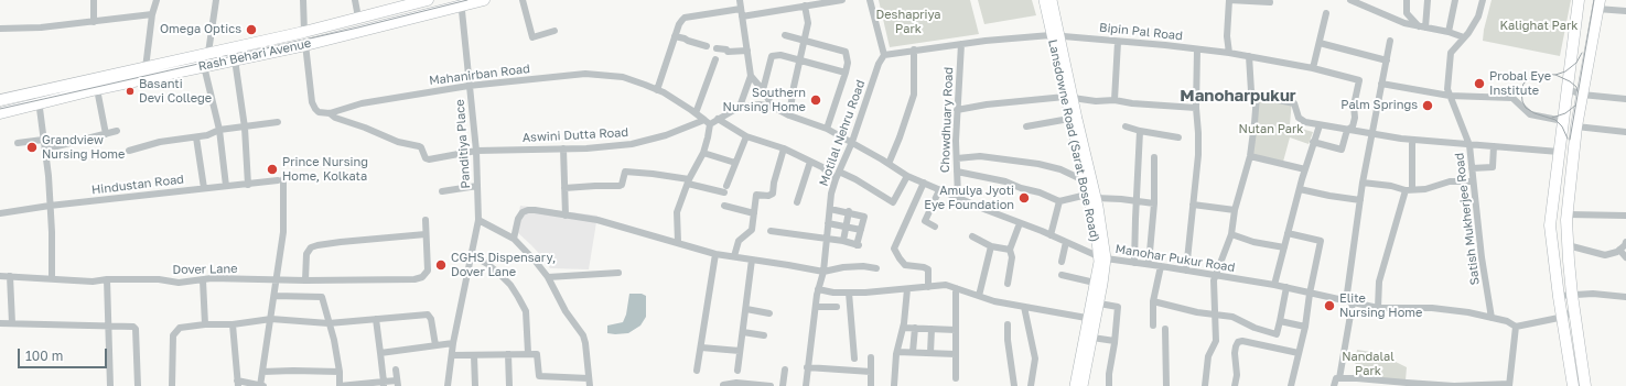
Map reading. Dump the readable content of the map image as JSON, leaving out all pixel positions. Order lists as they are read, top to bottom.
{
  "streets": {
    "main road": ["Rash Behari Avenue", "Lansdowne Road (Sarat Bose Road)"],
    "street": [
      "Bipin Pal Road",
      "Mahanirban Road",
      "Chowdhuary Road",
      "Motilal Nehru Road",
      "Aswini Dutta Road",
      "Panditiya Place",
      "Hindustan Road",
      "Satish Mukherjee Road",
      "Manohar Pukur Road",
      "Dover Lane"
    ]
  },
  "crossings": [
    ["Bipin Pal Road", "Lansdowne Road (Sarat Bose Road)"],
    ["Rash Behari Avenue", "Panditiya Place"],
    ["Mahanirban Road", "Aswini Dutta Road"],
    ["Mahanirban Road", "Panditiya Place"],
    ["Chowdhuary Road", "Manohar Pukur Road"],
    ["Motilal Nehru Road", "Manohar Pukur Road"],
    ["Aswini Dutta Road", "Panditiya Place"],
    ["Lansdowne Road (Sarat Bose Road)", "Manohar Pukur Road"],
    ["Hindustan Road", "Dover Lane"],
    ["Satish Mukherjee Road", "Manohar Pukur Road"]
  ],
  "districts": ["Manoharpukur"],
  "parks": [
    "Deshapriya Park",
    "Kalighat Park",
    "Nutan Park",
    "Nandalal Park"
  ],
  "places": [
    "Omega Optics",
    "Probal Eye Institute",
    "Basanti Devi College",
    "Southern Nursing Home",
    "Palm Springs",
    "Grandview Nursing Home",
    "Prince Nursing Home, Kolkata",
    "Amulya Jyoti Eye Foundation",
    "CGHS Dispensary, Dover Lane",
    "Elite Nursing Home"
  ],
  "scale_bar": "100 m"
}
